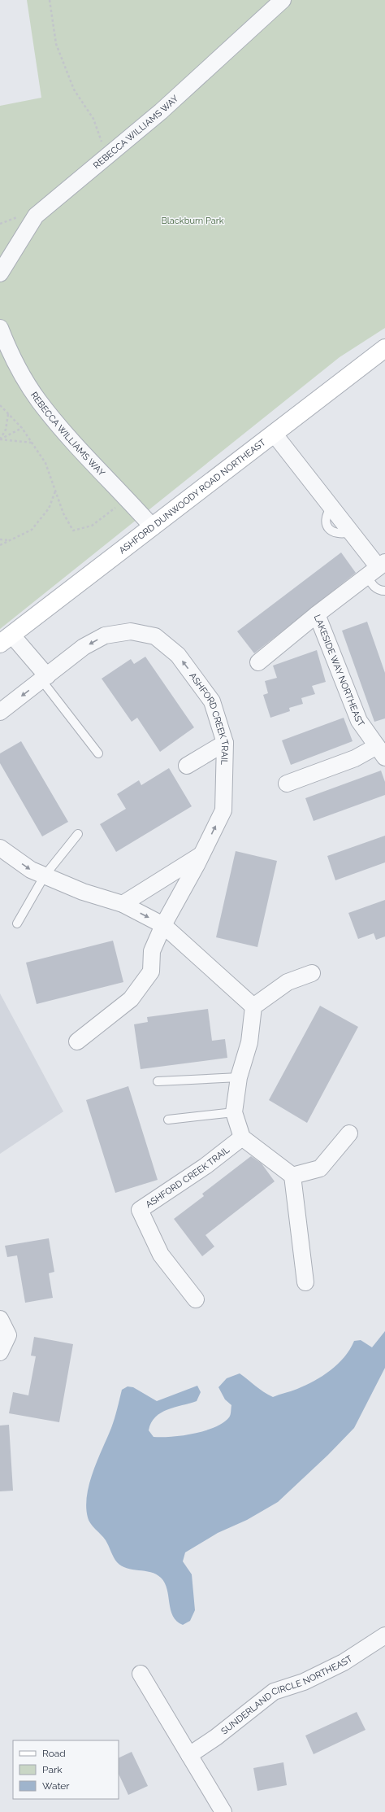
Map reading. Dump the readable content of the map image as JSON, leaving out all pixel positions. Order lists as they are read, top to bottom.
{
  "streets": {
    "main road": ["ASHFORD DUNWOODY ROAD NORTHEAST"],
    "street": [
      "REBECCA WILLIAMS WAY",
      "LAKESIDE WAY NORTHEAST",
      "ASHFORD CREEK TRAIL",
      "SUNDERLAND CIRCLE NORTHEAST"
    ]
  },
  "crossings": [
    ["REBECCA WILLIAMS WAY", "ASHFORD DUNWOODY ROAD NORTHEAST"]
  ],
  "parks": ["Blackburn Park"],
  "legend": ["Road", "Park", "Water"]
}
